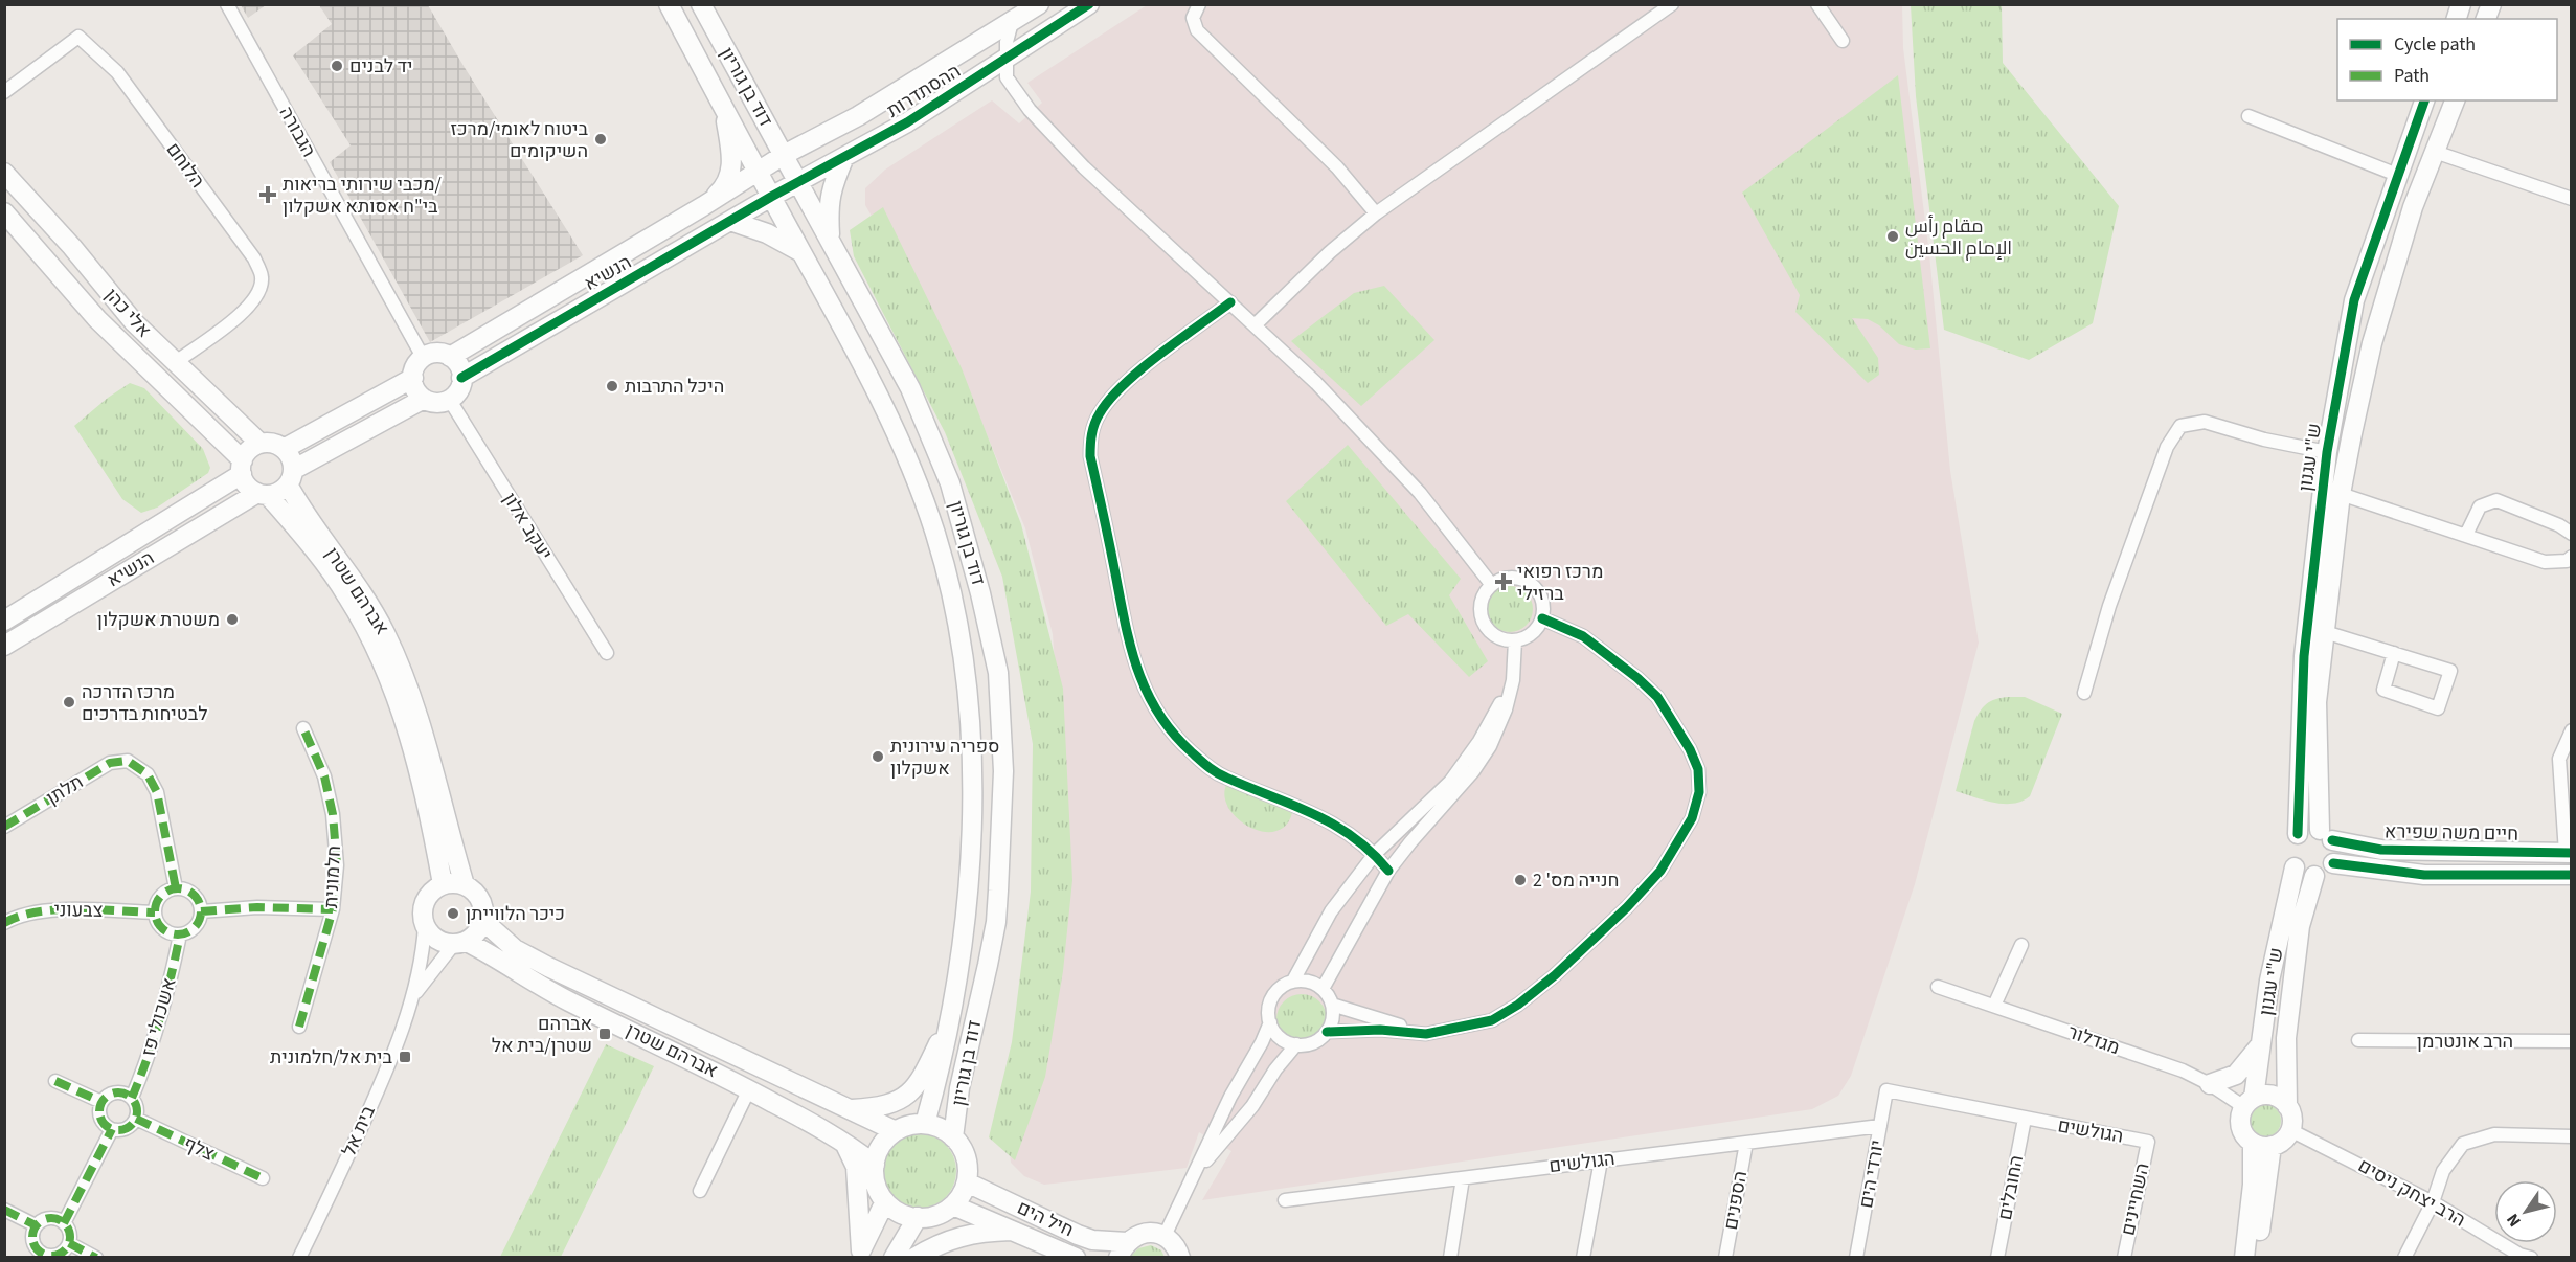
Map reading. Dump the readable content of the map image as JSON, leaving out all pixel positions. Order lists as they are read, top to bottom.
{
  "streets": {
    "street": [
      "דוד בן גוריון",
      "ההסתדרות",
      "הגבורה",
      "הלוחם",
      "הנשיא",
      "אלי כהן",
      "ש\"י עגנון",
      "יעקב אלון",
      "אברהם שטרן",
      "תלתן",
      "חיים משה שפירא",
      "חלמונית",
      "צבעוני",
      "אשכולי פז",
      "מגדלור",
      "הרב אונטרמן",
      "בית אל",
      "הגולשים",
      "צלף",
      "יורדי הים",
      "החובלים",
      "הרב יצחק ניסים",
      "השחיינים",
      "הספנים",
      "חיל הים"
    ]
  },
  "crossings": [
    ["דוד בן גוריון", "ההסתדרות"],
    ["דוד בן גוריון", "הנשיא"],
    ["דוד בן גוריון", "אברהם שטרן"],
    ["דוד בן גוריון", "חיל הים"],
    ["ההסתדרות", "הנשיא"],
    ["הגבורה", "הנשיא"],
    ["הגבורה", "יעקב אלון"],
    ["הלוחם", "אלי כהן"],
    ["הנשיא", "אלי כהן"],
    ["הנשיא", "יעקב אלון"],
    ["הנשיא", "אברהם שטרן"],
    ["אלי כהן", "אברהם שטרן"],
    ["ש\"י עגנון", "חיים משה שפירא"],
    ["ש\"י עגנון", "מגדלור"],
    ["ש\"י עגנון", "הרב יצחק ניסים"],
    ["אברהם שטרן", "בית אל"],
    ["אברהם שטרן", "חיל הים"],
    ["תלתן", "צבעוני"],
    ["תלתן", "אשכולי פז"],
    ["צבעוני", "אשכולי פז"],
    ["אשכולי פז", "צלף"],
    ["מגדלור", "הרב יצחק ניסים"],
    ["הגולשים", "יורדי הים"],
    ["הגולשים", "החובלים"],
    ["הגולשים", "השחיינים"],
    ["הגולשים", "הספנים"]
  ],
  "places": {
    "other": [
      "יד לבנים",
      "ביטוח לאומי/מרכז השיקומים",
      "مقام رأس الإمام الحسين",
      "היכל התרבות",
      "משטרת אשקלון",
      "מרכז הדרכה לבטיחות בדרכים",
      "ספריה עירונית אשקלון",
      "חנייה מס' 2",
      "כיכר הלווייתן"
    ],
    "health": ["מכבי שירותי בריאות/ בי\"ח אסותא אשקלון", "מרכז רפואי ברזילי"],
    "transit": ["אברהם שטרן/בית אל", "בית אל/חלמונית"]
  },
  "legend": ["Cycle path", "Path"],
  "north": "bottom left"
}
